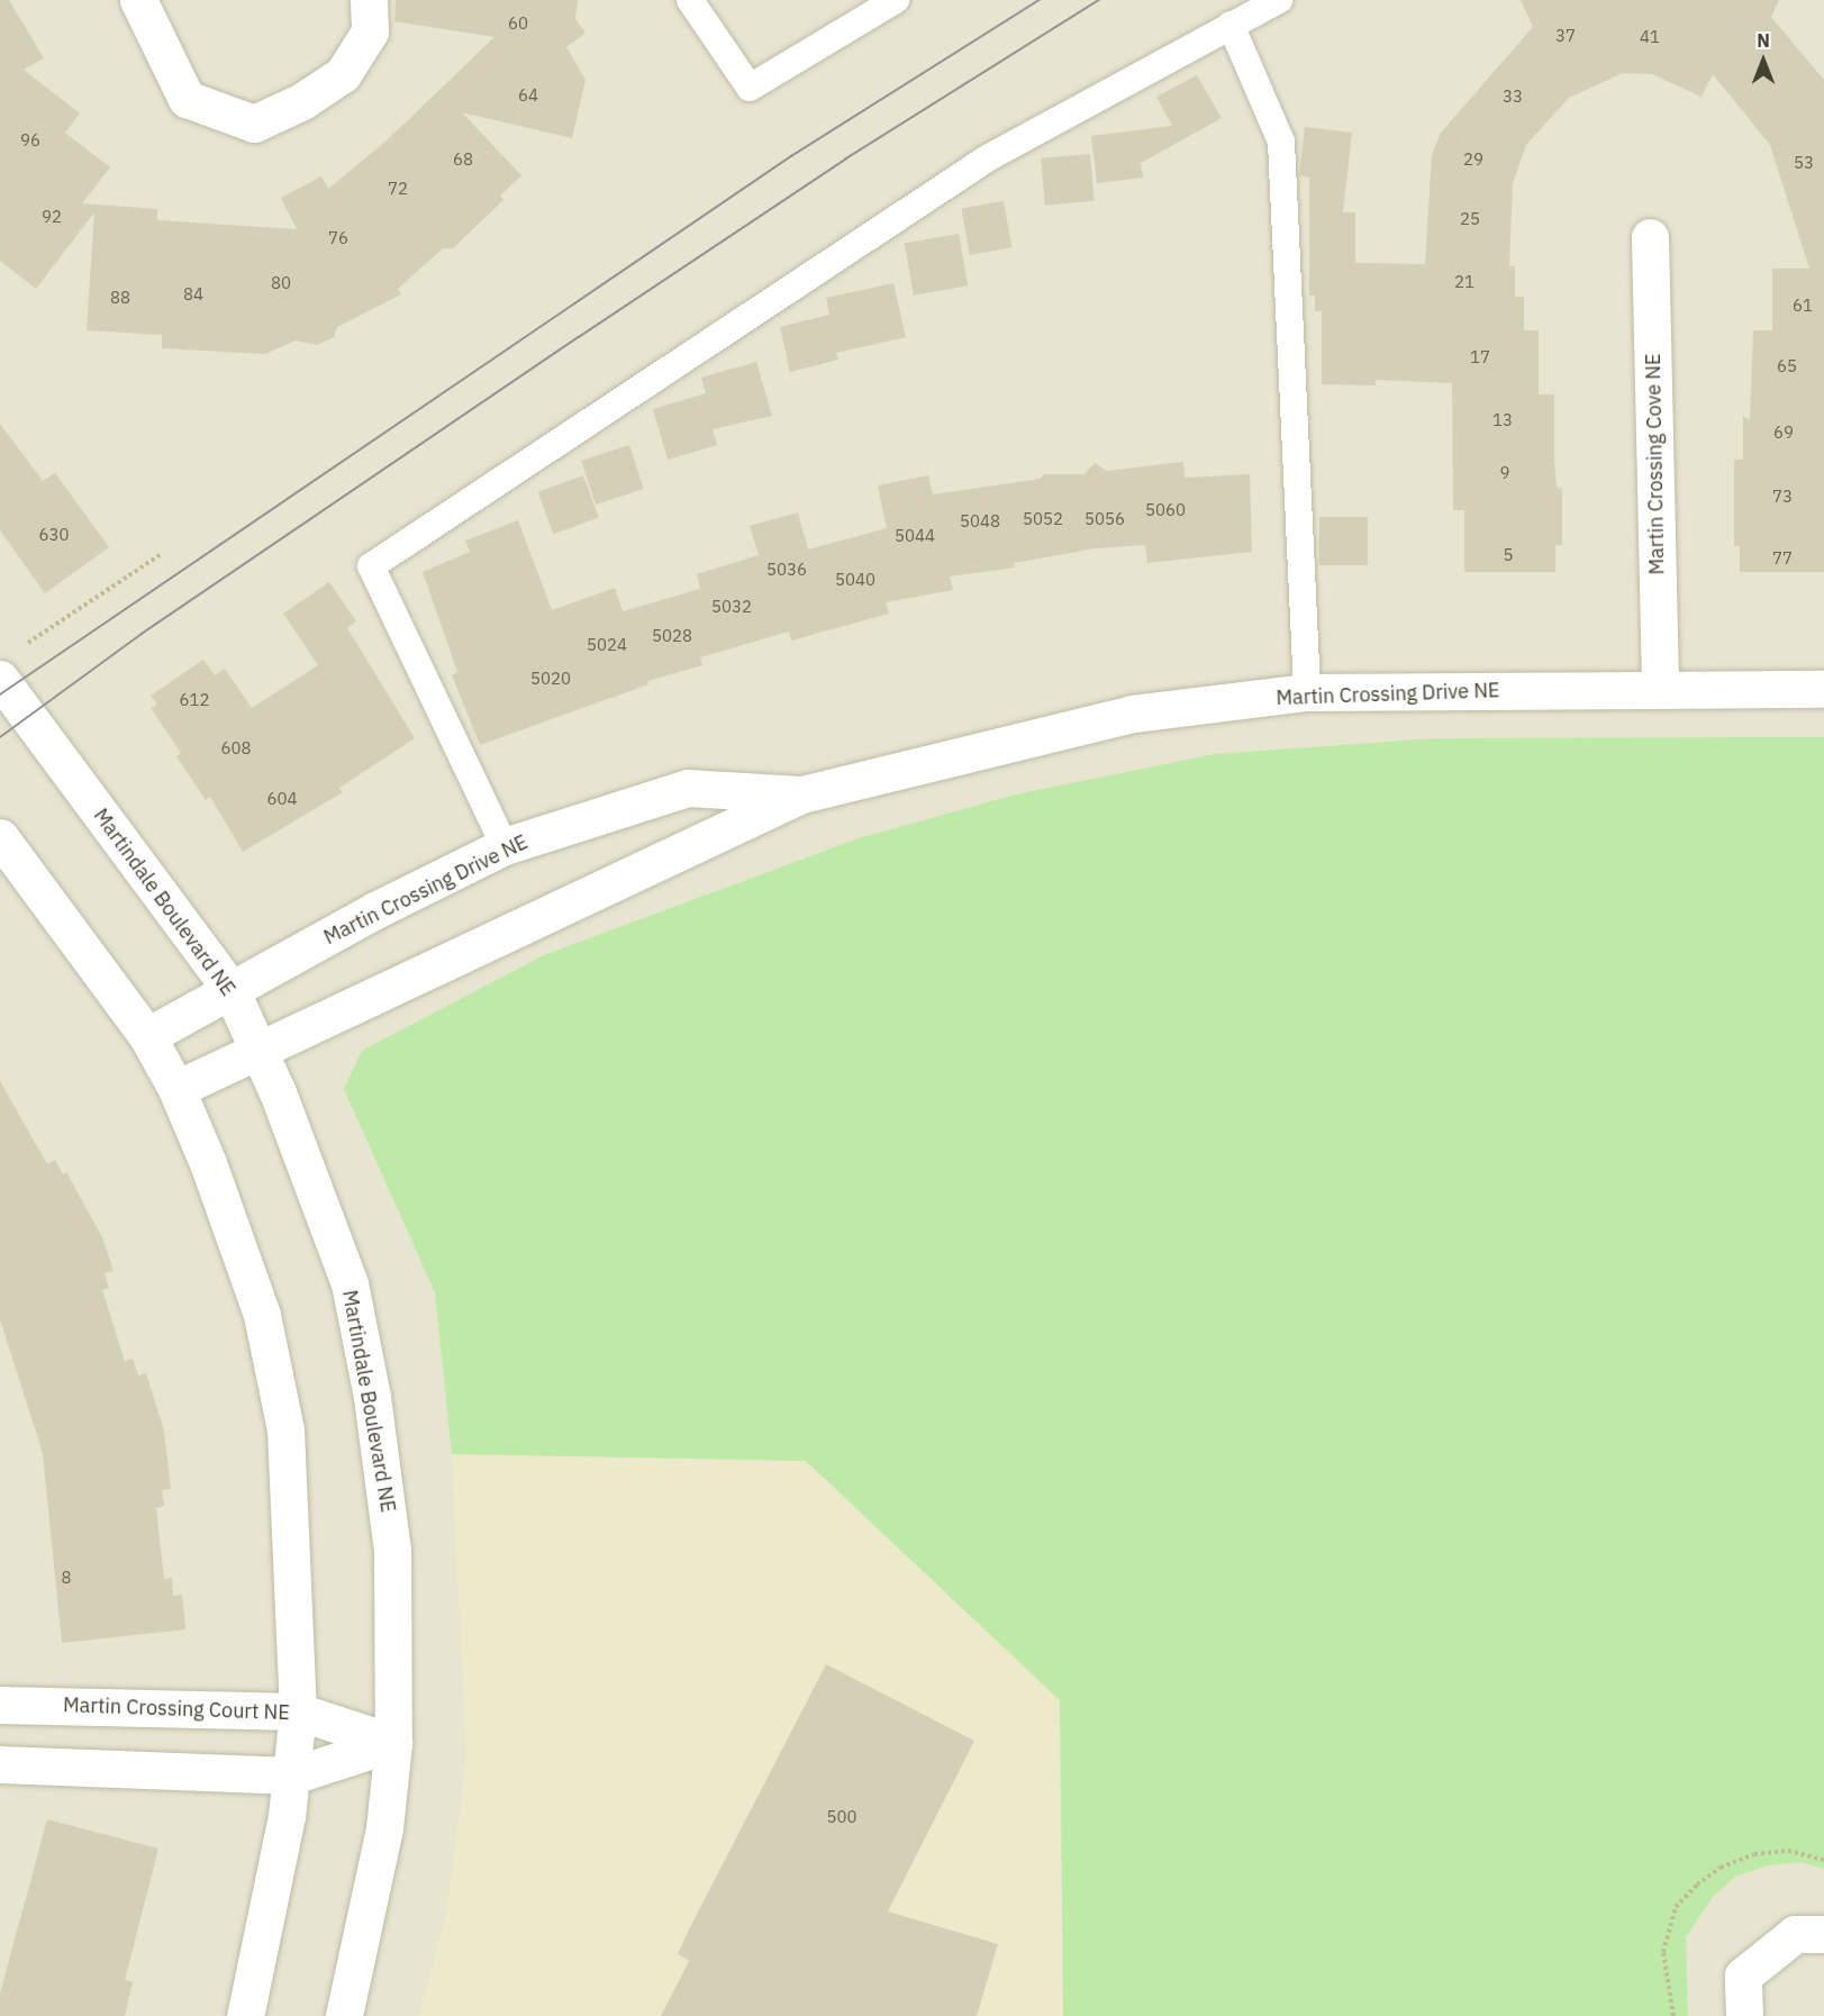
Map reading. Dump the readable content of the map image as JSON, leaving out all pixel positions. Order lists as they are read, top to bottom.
{
  "streets": {
    "street": [
      "Martin Crossing Cove NE",
      "Martin Crossing Drive NE",
      "Martindale Boulevard NE",
      "Martin Crossing Court NE"
    ]
  },
  "crossings": [
    ["Martin Crossing Cove NE", "Martin Crossing Drive NE"],
    ["Martin Crossing Drive NE", "Martindale Boulevard NE"],
    ["Martindale Boulevard NE", "Martin Crossing Court NE"]
  ],
  "house_numbers": [
    "60",
    "37",
    "41",
    "64",
    "33",
    "96",
    "68",
    "29",
    "53",
    "72",
    "92",
    "25",
    "76",
    "21",
    "80",
    "84",
    "88",
    "61",
    "17",
    "65",
    "13",
    "69",
    "9",
    "73",
    "5060",
    "5052",
    "5056",
    "5048",
    "630",
    "5044",
    "5",
    "77",
    "5036",
    "5040",
    "5032",
    "5028",
    "5024",
    "5020",
    "612",
    "608",
    "604",
    "8",
    "500"
  ],
  "north": "top"
}
